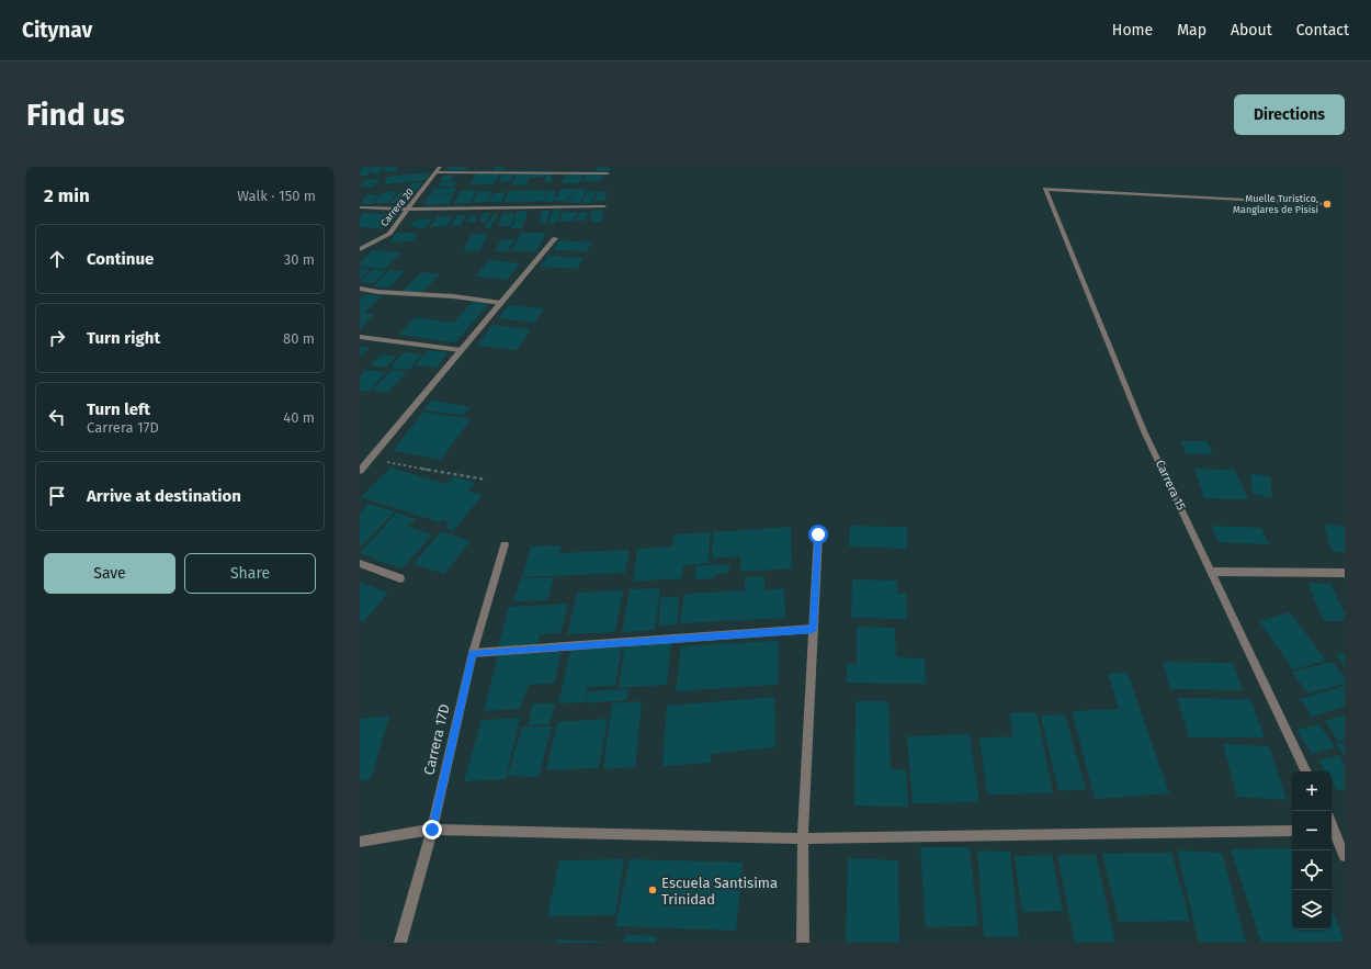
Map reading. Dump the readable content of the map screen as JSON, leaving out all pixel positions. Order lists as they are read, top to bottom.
{
  "streets": {
    "street": ["Carrera 20", "Carrera 15", "Carrera 17D"]
  },
  "places": ["Muelle Turistico, Manglares de Pisisi", "Escuela Santisima Trinidad"],
  "page": {
    "header": "Citynav",
    "nav": [
      "Home",
      "Map",
      "About",
      "Contact"
    ],
    "buttons": [
      "Directions",
      ["Save", "Share"]
    ],
    "title": "Find us",
    "heading": ["2 min", "Walk · 150 m"],
    "list": [
      ["Continue", "30 m"],
      ["Turn right", "80 m"],
      ["Turn left", "Carrera 17D", "40 m"],
      "Arrive at destination"
    ],
    "map_buttons": ["+", "−"]
  }
}
